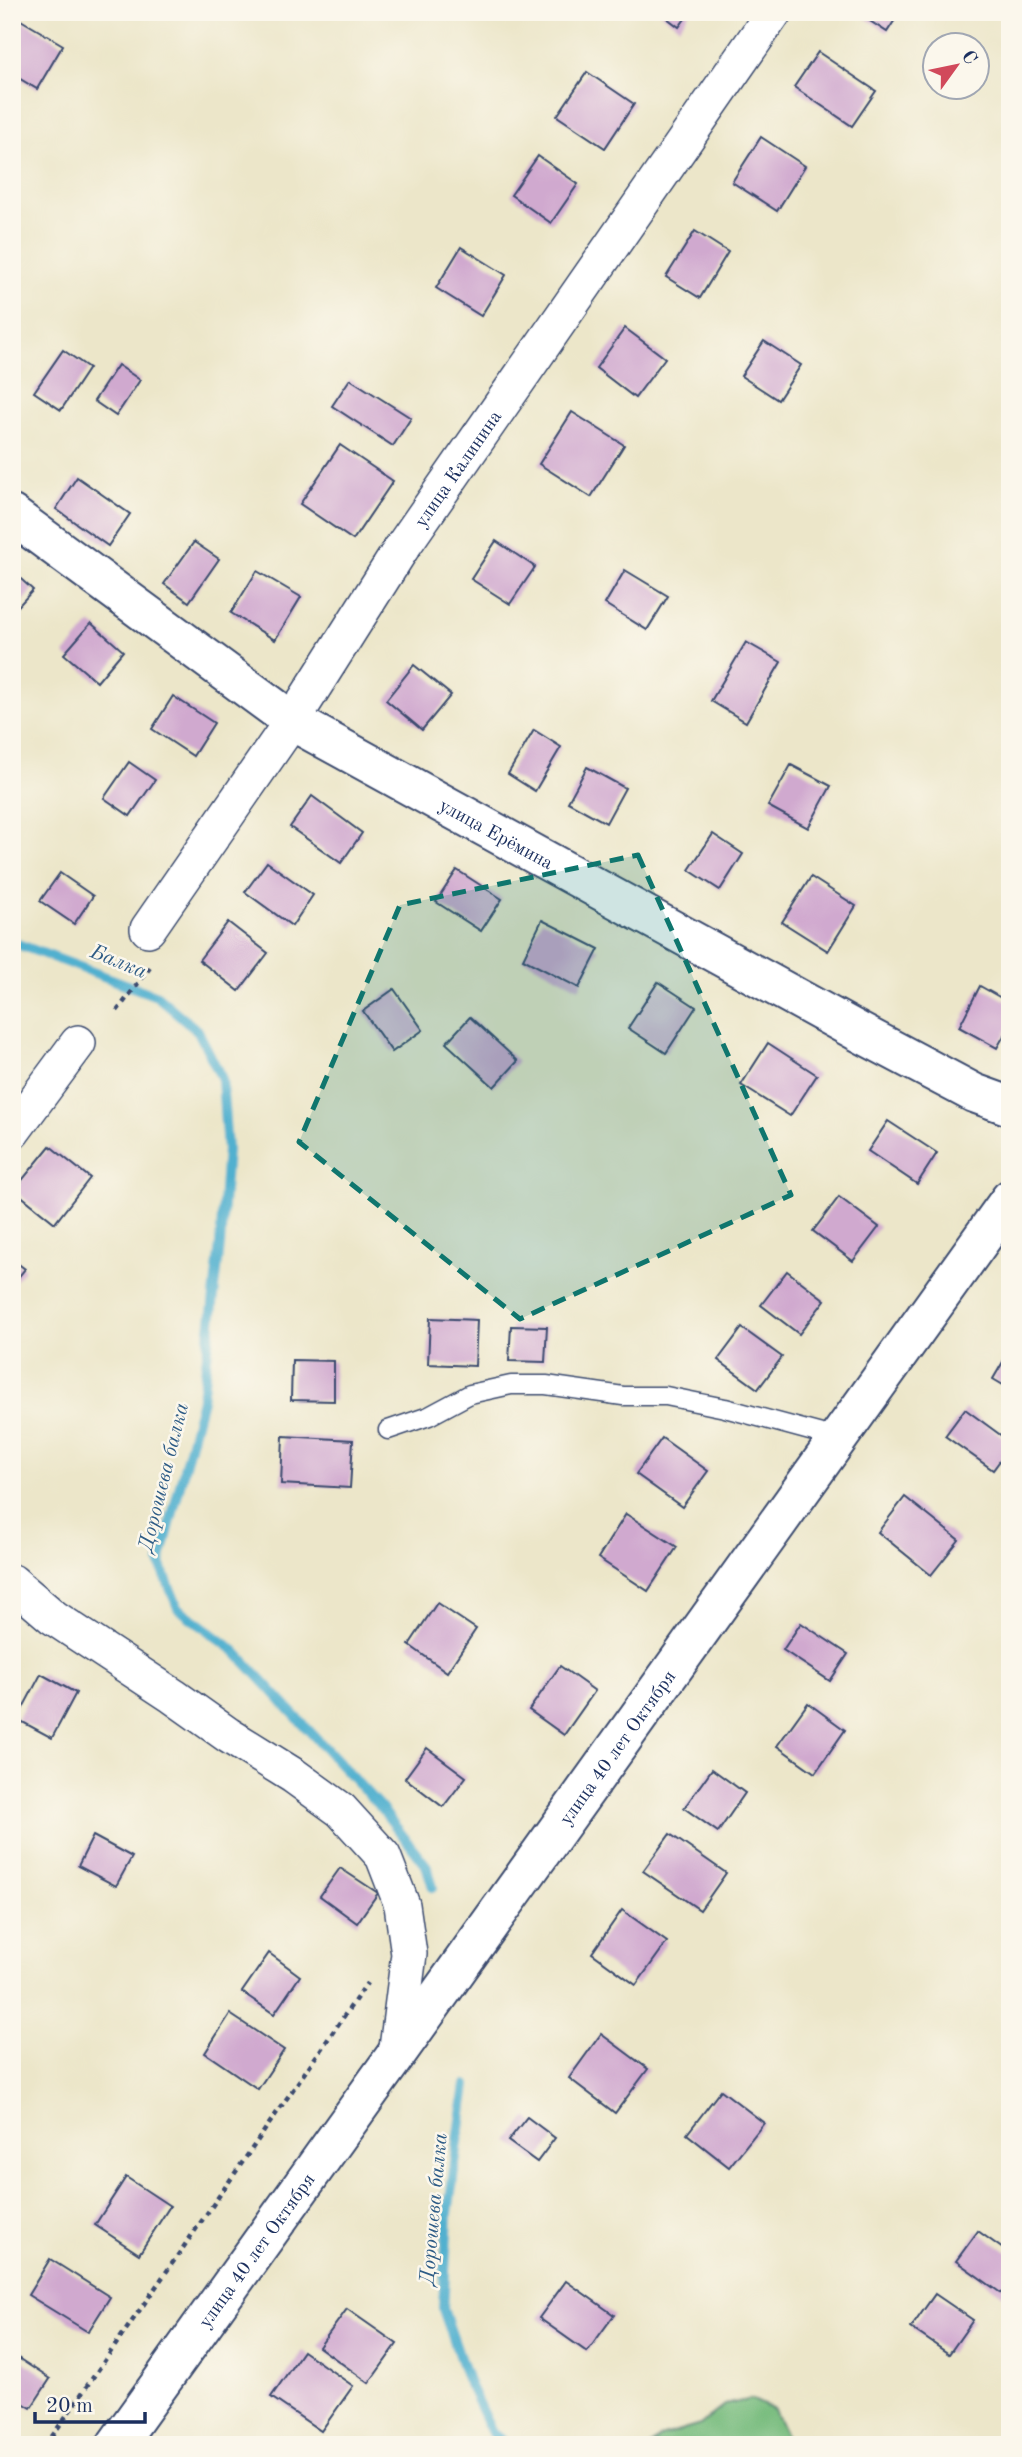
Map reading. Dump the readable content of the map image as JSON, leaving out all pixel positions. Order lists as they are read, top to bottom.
{
  "streets": {
    "street": ["улица Калинина", "улица Ерёмина", "улица 40 лет Октября"]
  },
  "crossings": [
    ["улица Калинина", "улица Ерёмина"]
  ],
  "water": ["Балка", "Дорошева балка"],
  "scale_bar": "20 m",
  "north": "top right"
}
